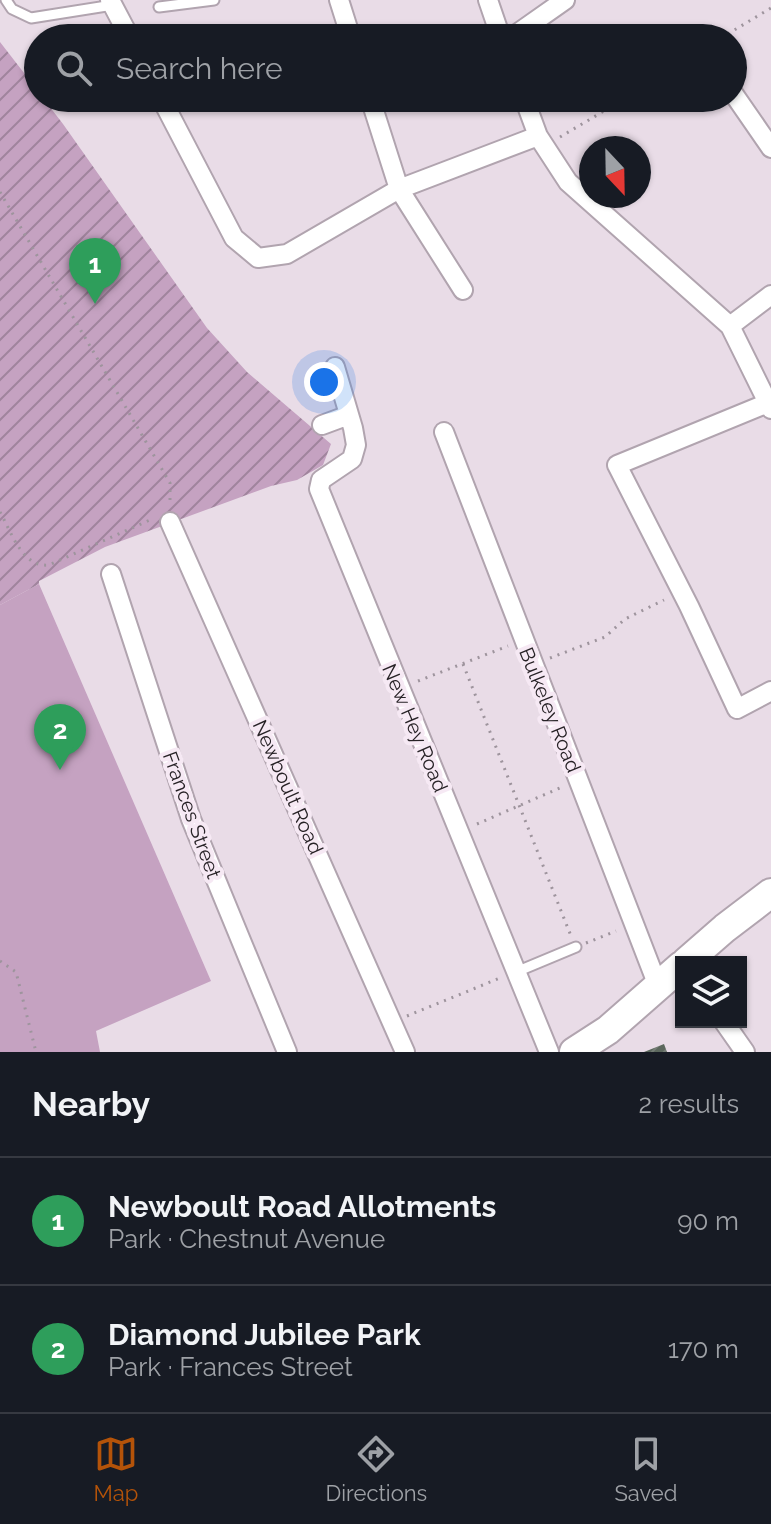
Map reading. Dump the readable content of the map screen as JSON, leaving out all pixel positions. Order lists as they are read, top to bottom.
{
  "streets": {
    "street": [
      "Bulkeley Road",
      "New Hey Road",
      "Newboult Road",
      "Frances Street"
    ]
  },
  "north": "bottom",
  "page": {
    "search": "Search here",
    "pins": ["1", "2"],
    "heading": ["Nearby", "2 results"],
    "list": [
      {
        "mark": "1",
        "name": "Newboult Road Allotments",
        "note": "Park · Chestnut Avenue",
        "value": "90 m"
      },
      {
        "mark": "2",
        "name": "Diamond Jubilee Park",
        "note": "Park · Frances Street",
        "value": "170 m"
      }
    ],
    "nav": ["Map", "Directions", "Saved"]
  }
}
